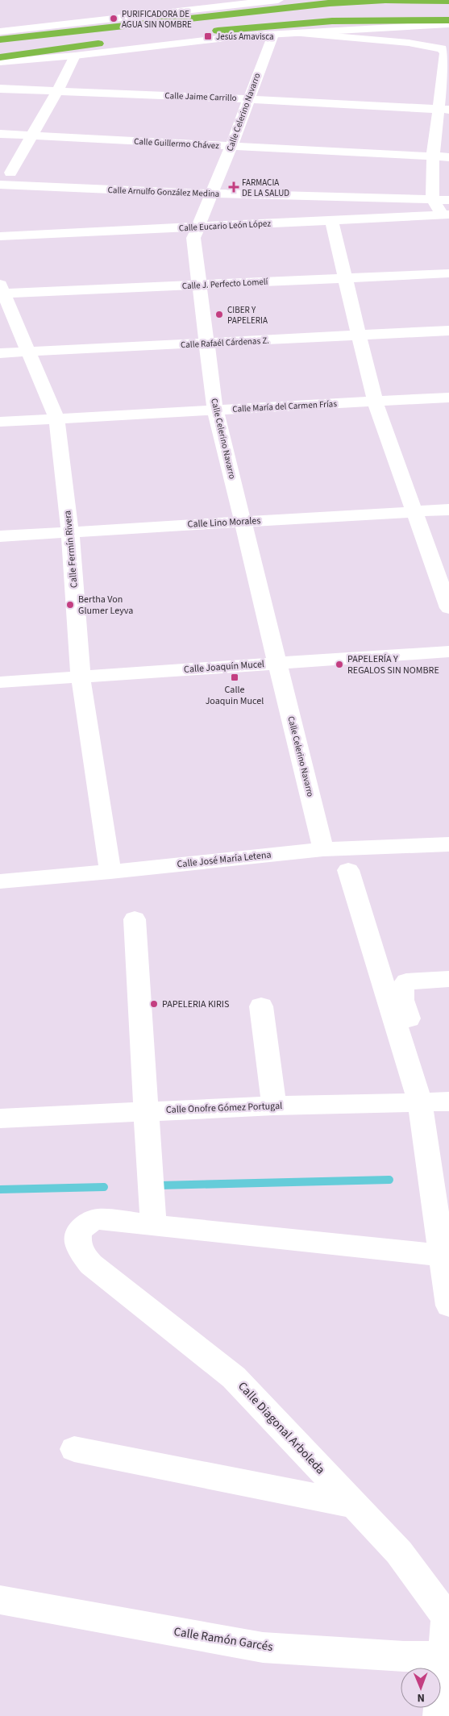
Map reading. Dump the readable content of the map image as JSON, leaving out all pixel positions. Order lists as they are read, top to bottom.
{
  "streets": {
    "street": [
      "Calle Jaime Carrillo",
      "Calle Celerino Navarro",
      "Calle Guillermo Chávez",
      "Calle Arnulfo González Medina",
      "Calle Eucario León López",
      "Calle J. Perfecto Lomelí",
      "Calle Rafaél Cárdenas Z.",
      "Calle María del Carmen Frías",
      "Calle Lino Morales",
      "Calle Fermín Rivera",
      "Calle Joaquín Mucel",
      "Calle José María Letena",
      "Calle Onofre Gómez Portugal",
      "Calle Diagonal Arboleda",
      "Calle Ramón Garcés"
    ]
  },
  "crossings": [
    ["Calle Jaime Carrillo", "Calle Celerino Navarro"],
    ["Calle Celerino Navarro", "Calle Guillermo Chávez"],
    ["Calle Celerino Navarro", "Calle Arnulfo González Medina"],
    ["Calle Celerino Navarro", "Calle Eucario León López"],
    ["Calle Celerino Navarro", "Calle J. Perfecto Lomelí"],
    ["Calle Celerino Navarro", "Calle Rafaél Cárdenas Z."],
    ["Calle Celerino Navarro", "Calle María del Carmen Frías"],
    ["Calle Celerino Navarro", "Calle Lino Morales"],
    ["Calle Celerino Navarro", "Calle Joaquín Mucel"],
    ["Calle Celerino Navarro", "Calle José María Letena"],
    ["Calle J. Perfecto Lomelí", "Calle Fermín Rivera"],
    ["Calle Rafaél Cárdenas Z.", "Calle Fermín Rivera"],
    ["Calle María del Carmen Frías", "Calle Fermín Rivera"],
    ["Calle Lino Morales", "Calle Fermín Rivera"],
    ["Calle Fermín Rivera", "Calle Joaquín Mucel"],
    ["Calle Fermín Rivera", "Calle José María Letena"],
    ["Calle Diagonal Arboleda", "Calle Ramón Garcés"]
  ],
  "places": {
    "other": [
      "PURIFICADORA DE AGUA SIN NOMBRE",
      "CIBER Y PAPELERIA",
      "Bertha Von Glumer Leyva",
      "PAPELERÍA Y REGALOS SIN NOMBRE",
      "PAPELERIA KIRIS"
    ],
    "transit": ["Jesús Amavisca", "Calle Joaquin Mucel"],
    "health": ["FARMACIA DE LA SALUD"]
  },
  "north": "bottom"
}
